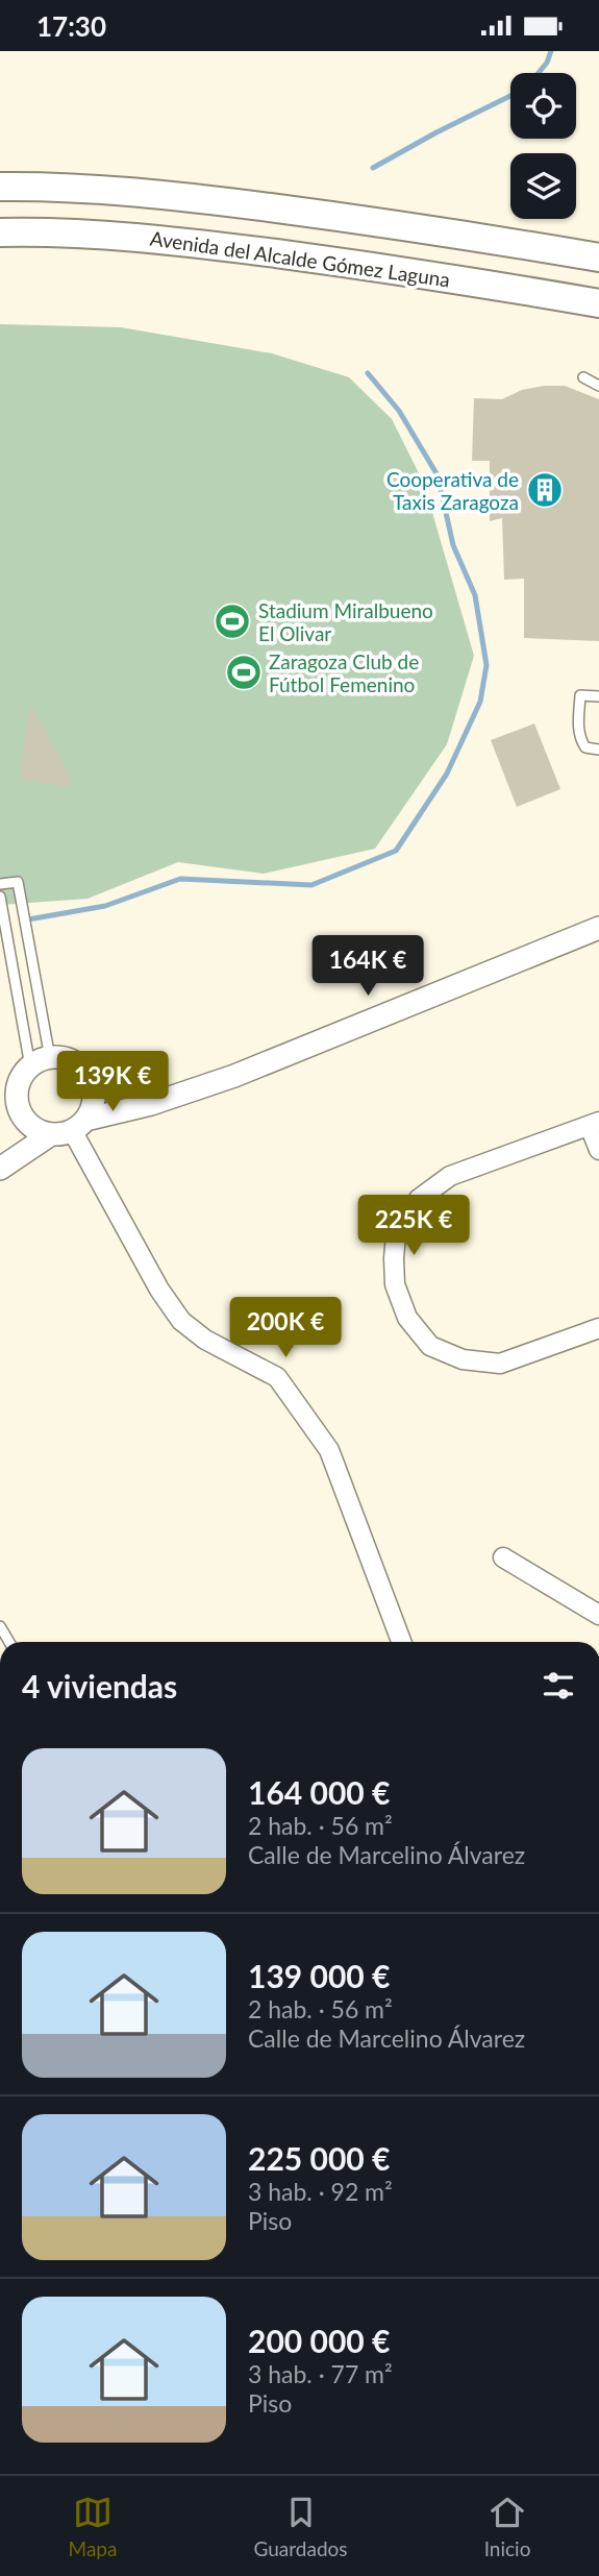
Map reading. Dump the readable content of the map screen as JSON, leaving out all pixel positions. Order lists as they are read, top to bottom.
{
  "streets": {
    "main road": ["Avenida del Alcalde Gómez Laguna"]
  },
  "places": {
    "building": ["Cooperativa de Taxis Zaragoza"],
    "sports": ["Stadium Miralbueno El Olivar", "Zaragoza Club de Fútbol Femenino"]
  },
  "page": {
    "status": "17:30",
    "price": [
      "164K €",
      "139K €",
      "225K €",
      "200K €"
    ],
    "heading": "4 viviendas",
    "list": [
      {
        "name": "164 000 €",
        "note": "2 hab. · 56 m² · Calle de Marcelino Álvarez"
      },
      {
        "name": "139 000 €",
        "note": "2 hab. · 56 m² · Calle de Marcelino Álvarez"
      },
      {
        "name": "225 000 €",
        "note": "3 hab. · 92 m² · Piso"
      },
      {
        "name": "200 000 €",
        "note": "3 hab. · 77 m² · Piso"
      }
    ],
    "tabs": ["Mapa", "Guardados", "Inicio"]
  }
}
